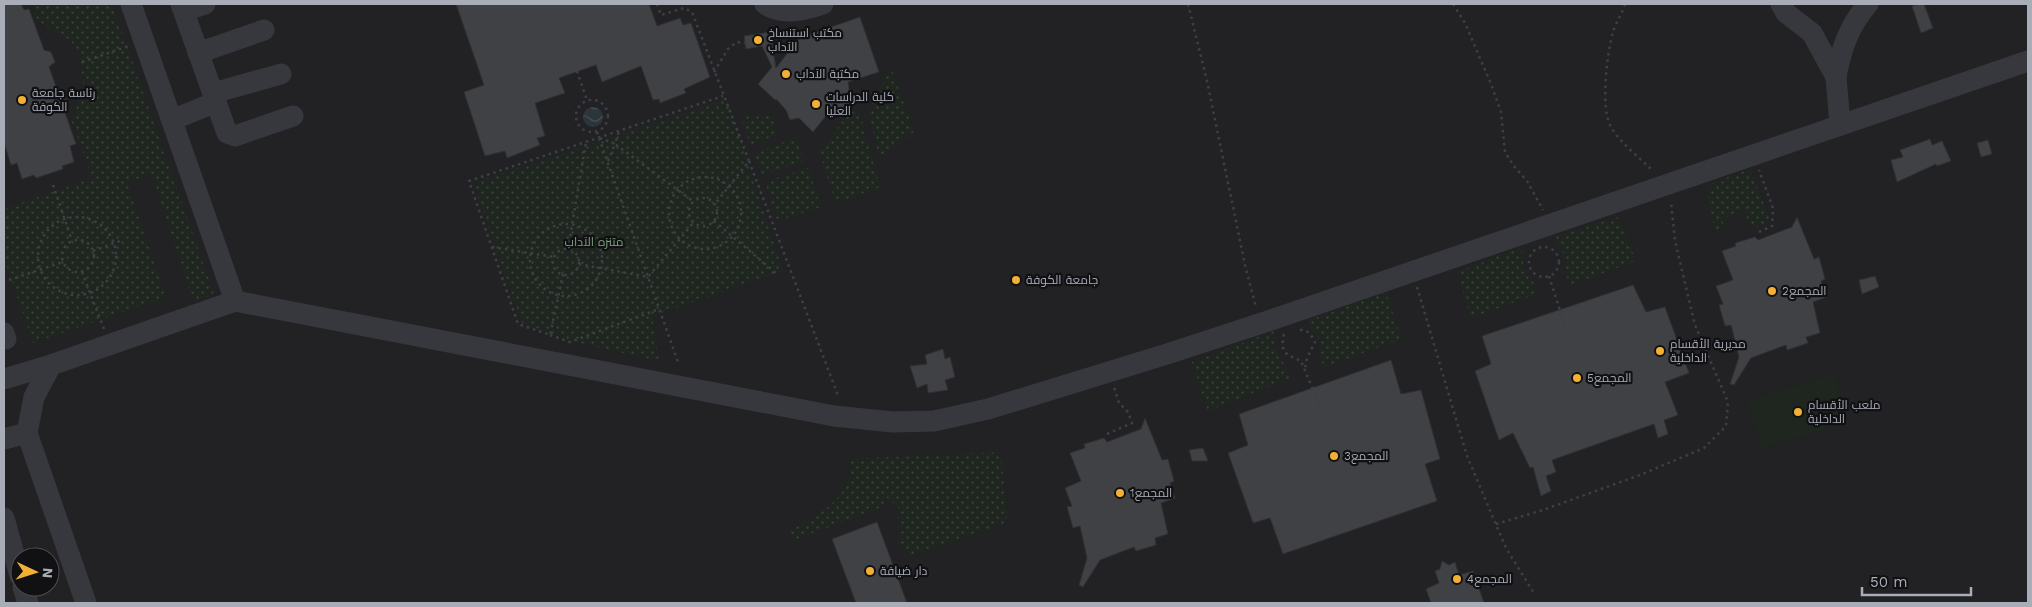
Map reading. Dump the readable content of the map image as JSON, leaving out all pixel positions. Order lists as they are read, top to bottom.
{
  "parks": ["متنزه الآداب"],
  "places": [
    "مكتب استنساخ الآداب",
    "مكتبة الآداب",
    "رئاسة جامعة الكوفة",
    "كلية الدراسات العليا",
    "جامعة الكوفة",
    "المجمع2",
    "مديرية الأقسام الداخلية",
    "المجمع5",
    "ملعب الأقسام الداخلية",
    "المجمع3",
    "المجمع1",
    "دار ضيافة",
    "المجمع4"
  ],
  "scale_bar": "50 m",
  "north": "right"
}
